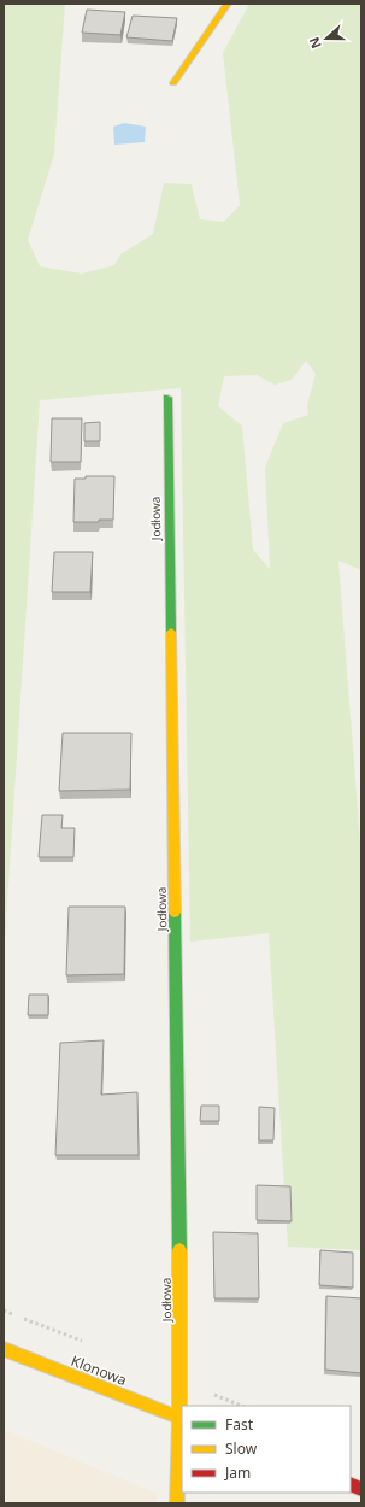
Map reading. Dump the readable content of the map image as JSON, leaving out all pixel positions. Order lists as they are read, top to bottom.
{
  "streets": {
    "street": ["Jodłowa", "Klonowa"]
  },
  "crossings": [
    ["Jodłowa", "Klonowa"]
  ],
  "legend": ["Fast", "Slow", "Jam"],
  "north": "left"
}
